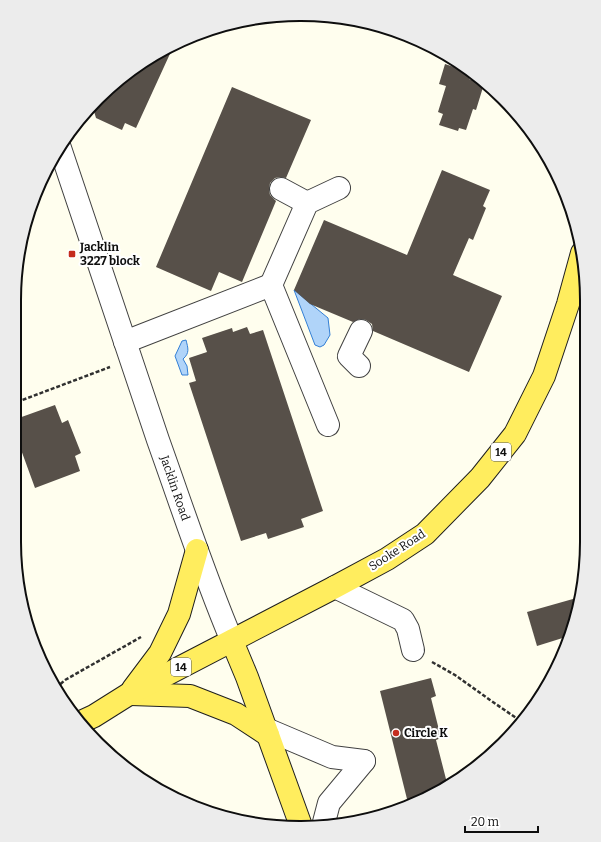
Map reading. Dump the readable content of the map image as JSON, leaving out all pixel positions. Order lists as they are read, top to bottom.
{
  "streets": {
    "main road": ["14", "Jacklin Road", "Sooke Road"]
  },
  "crossings": [
    ["Jacklin Road", "Sooke Road"]
  ],
  "places": {
    "transit": ["Jacklin 3227 block"],
    "other": ["Circle K"]
  },
  "scale_bar": "20 m"
}
